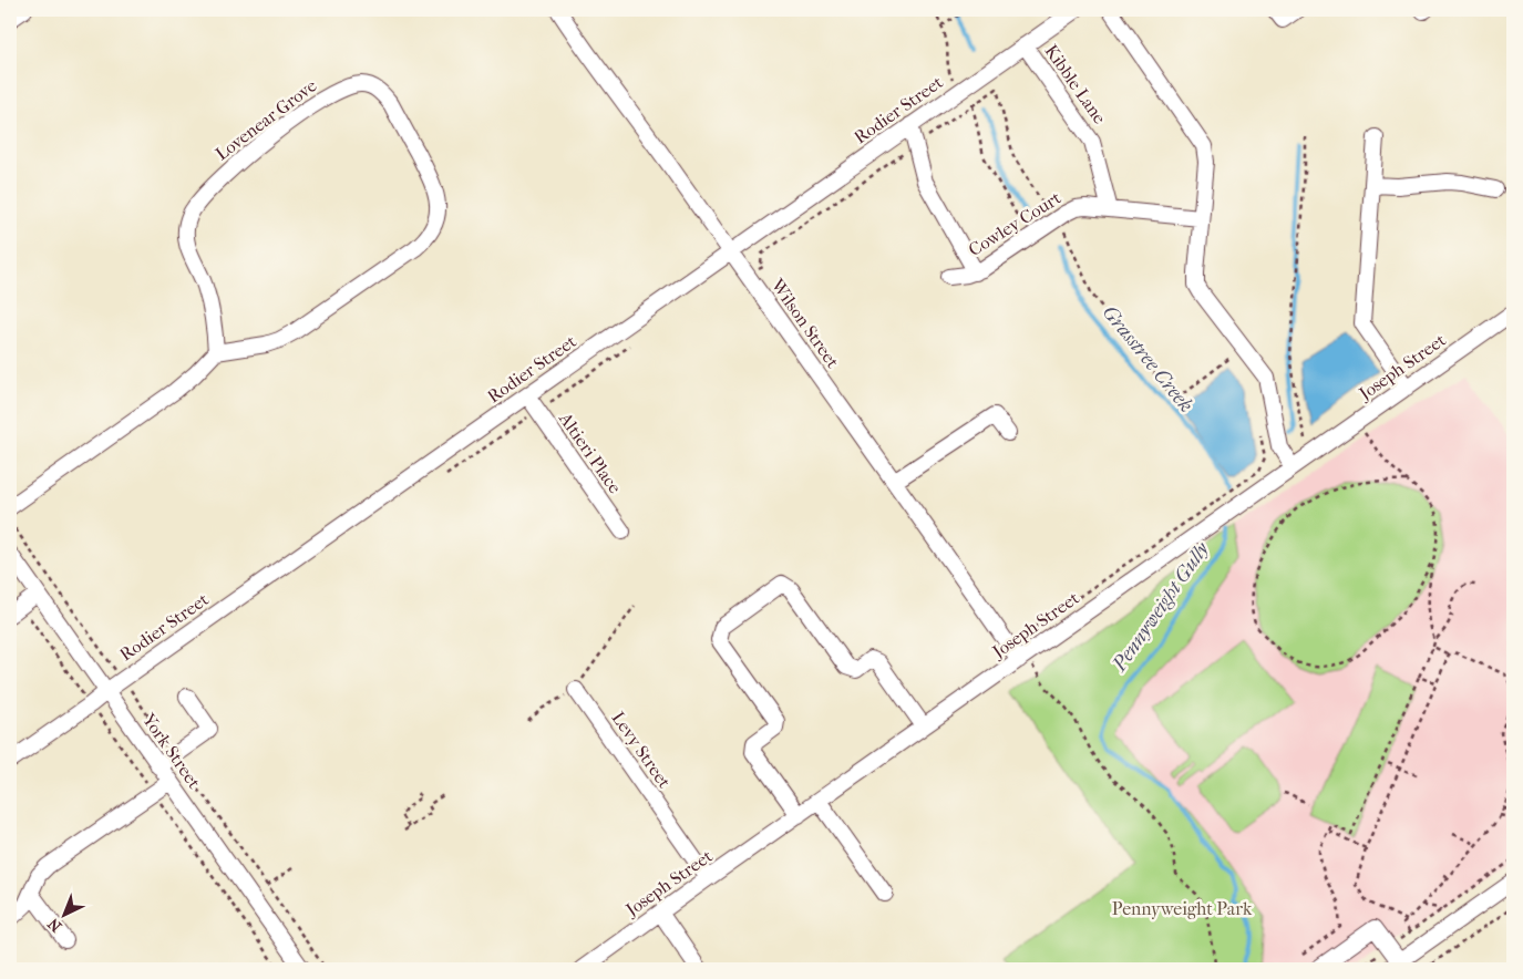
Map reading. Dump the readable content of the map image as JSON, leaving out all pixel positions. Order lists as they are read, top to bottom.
{
  "streets": {
    "street": [
      "Kibble Lane",
      "Rodier Street",
      "Lovenear Grove",
      "Cowley Court",
      "Wilson Street",
      "Joseph Street",
      "Altieri Place",
      "Levy Street",
      "York Street"
    ]
  },
  "crossings": [
    ["Kibble Lane", "Rodier Street"],
    ["Kibble Lane", "Cowley Court"],
    ["Rodier Street", "Wilson Street"],
    ["Rodier Street", "Altieri Place"],
    ["Rodier Street", "York Street"],
    ["Wilson Street", "Joseph Street"],
    ["Joseph Street", "Levy Street"]
  ],
  "water": ["Grasstree Creek", "Pennyweight Gully"],
  "parks": ["Pennyweight Park"],
  "north": "bottom left"
}
